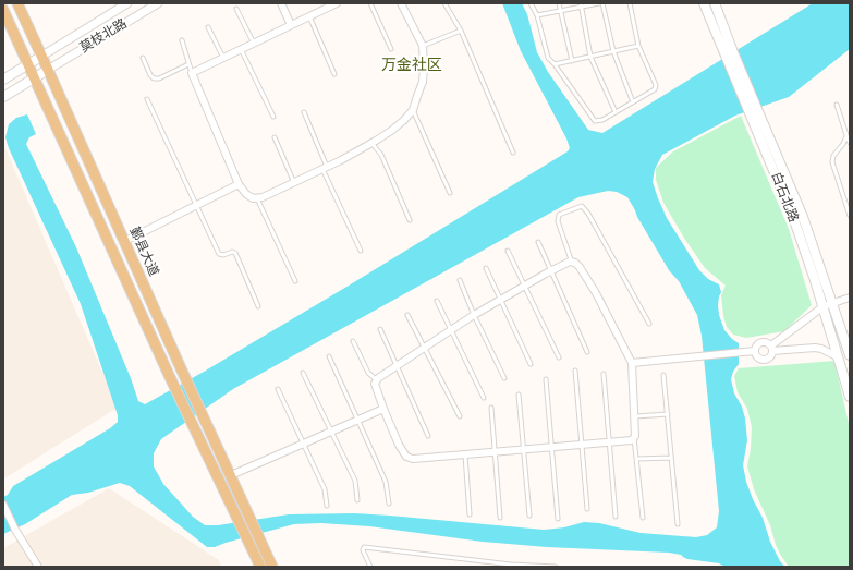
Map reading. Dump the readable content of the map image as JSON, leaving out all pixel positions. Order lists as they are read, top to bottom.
{
  "streets": {
    "main road": ["白石北路", "鄞县大道"],
    "street": ["莫枝北路"]
  },
  "crossings": [
    ["莫枝北路", "鄞县大道"]
  ],
  "districts": ["万金社区"]
}
